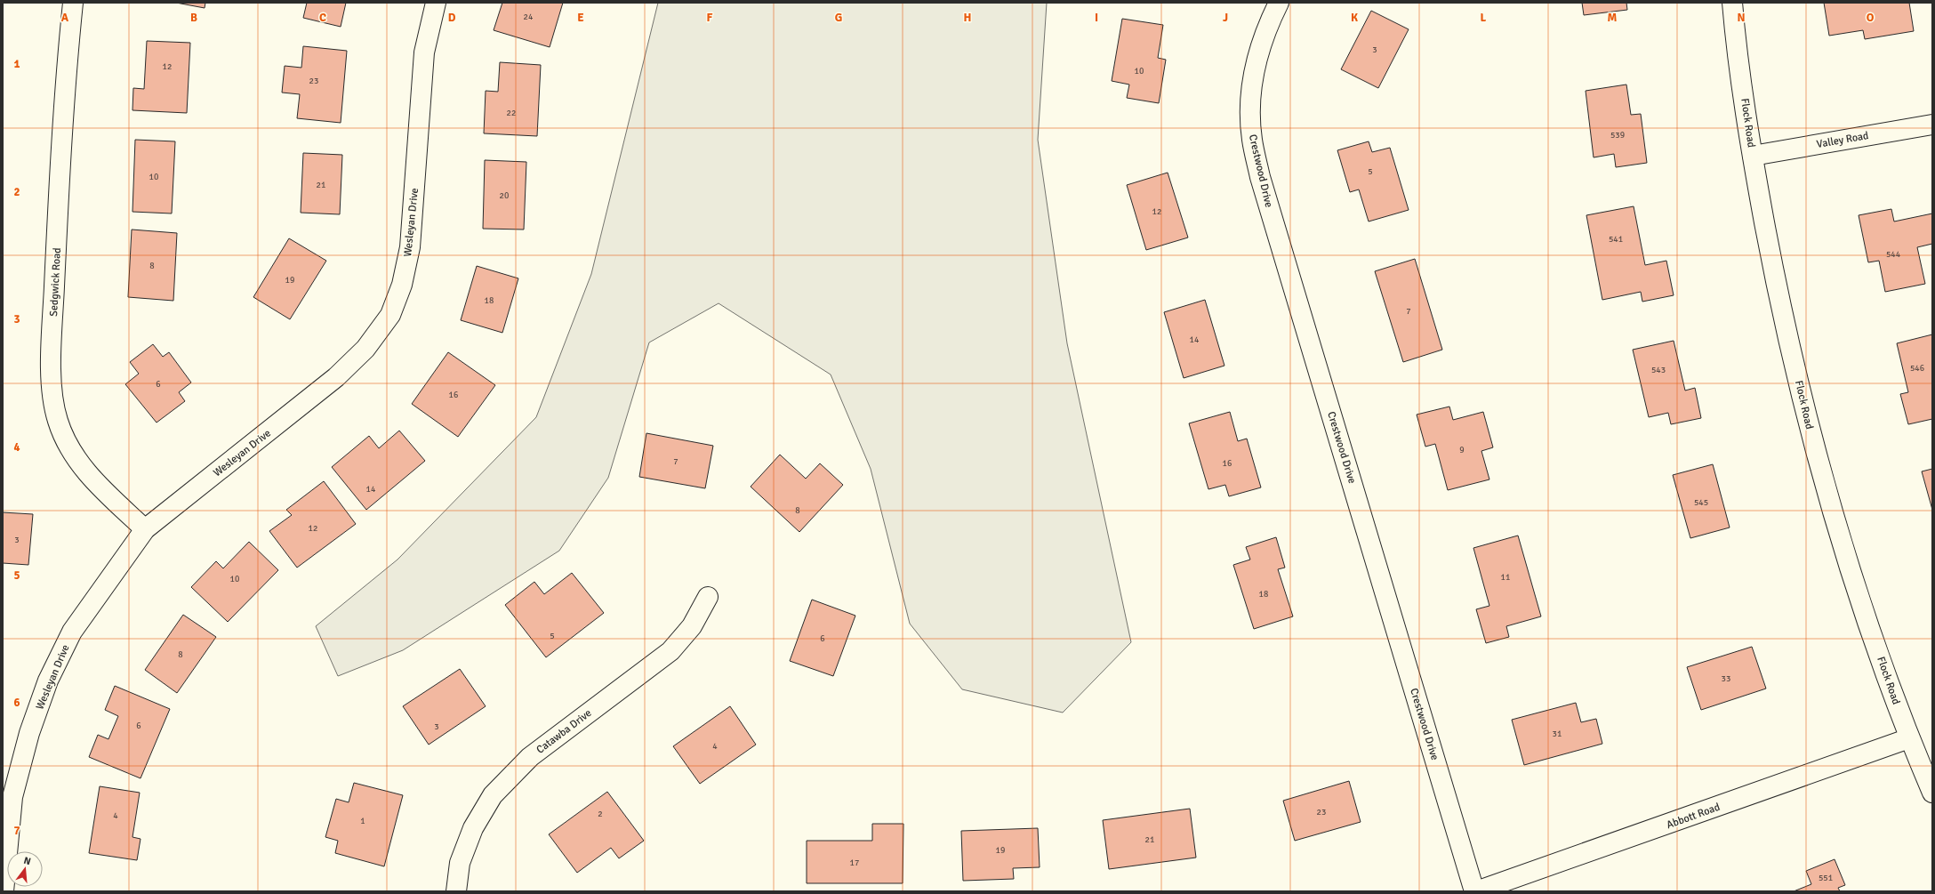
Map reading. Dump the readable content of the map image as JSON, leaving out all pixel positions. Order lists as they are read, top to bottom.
{
  "streets": {
    "street": [
      "Flock Road",
      "Valley Road",
      "Crestwood Drive",
      "Wesleyan Drive",
      "Sedgwick Road",
      "Catawba Drive",
      "Abbott Road"
    ]
  },
  "crossings": [
    ["Flock Road", "Valley Road"],
    ["Flock Road", "Abbott Road"],
    ["Crestwood Drive", "Abbott Road"],
    ["Wesleyan Drive", "Sedgwick Road"]
  ],
  "house_numbers": [
    "24",
    "3",
    "12",
    "10",
    "23",
    "22",
    "539",
    "5",
    "10",
    "21",
    "20",
    "12",
    "541",
    "544",
    "8",
    "19",
    "18",
    "7",
    "14",
    "546",
    "543",
    "6",
    "16",
    "9",
    "7",
    "16",
    "14",
    "545",
    "8",
    "12",
    "3",
    "11",
    "10",
    "18",
    "5",
    "6",
    "8",
    "33",
    "6",
    "3",
    "31",
    "4",
    "23",
    "2",
    "4",
    "1",
    "21",
    "19",
    "17",
    "551"
  ],
  "north": "top",
  "grid": {
    "columns": [
      "A",
      "B",
      "C",
      "D",
      "E",
      "F",
      "G",
      "H",
      "I",
      "J",
      "K",
      "L",
      "M",
      "N",
      "O"
    ],
    "rows": [
      "1",
      "2",
      "3",
      "4",
      "5",
      "6",
      "7"
    ]
  }
}
